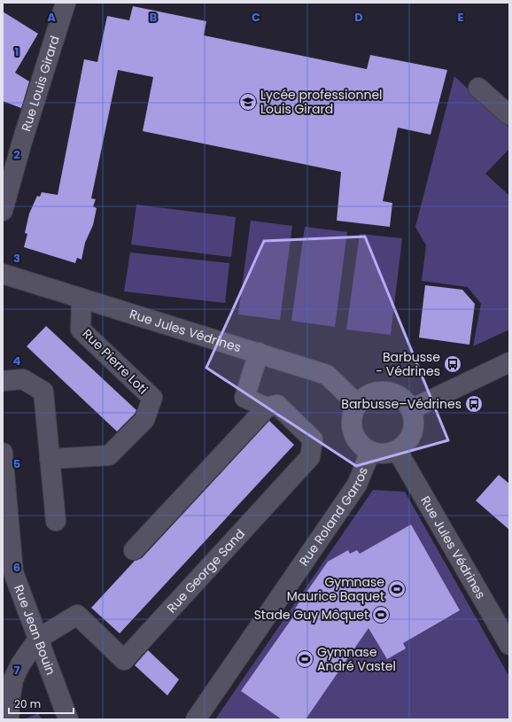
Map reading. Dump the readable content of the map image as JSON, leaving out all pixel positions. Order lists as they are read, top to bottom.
{
  "streets": {
    "street": [
      "Rue Louis Girard",
      "Rue Jules Védrines",
      "Rue Pierre Loti",
      "Rue Roland Garros",
      "Rue George Sand",
      "Rue Jean Bouin"
    ]
  },
  "crossings": [
    ["Rue Jules Védrines", "Rue Pierre Loti"],
    ["Rue Jules Védrines", "Rue Roland Garros"],
    ["Rue Jules Védrines", "Rue George Sand"],
    ["Rue George Sand", "Rue Jean Bouin"]
  ],
  "places": {
    "school or university": ["Lycée professionnel Louis Girard"],
    "bus stop": ["Barbusse - Védrines", "Barbusse–Védrines"],
    "sports": ["Gymnase Maurice Baquet", "Stade Guy Môquet", "Gymnase André Vastel"]
  },
  "scale_bar": "20 m",
  "grid": {
    "columns": [
      "A",
      "B",
      "C",
      "D",
      "E"
    ],
    "rows": [
      "1",
      "2",
      "3",
      "4",
      "5",
      "6",
      "7"
    ]
  }
}
